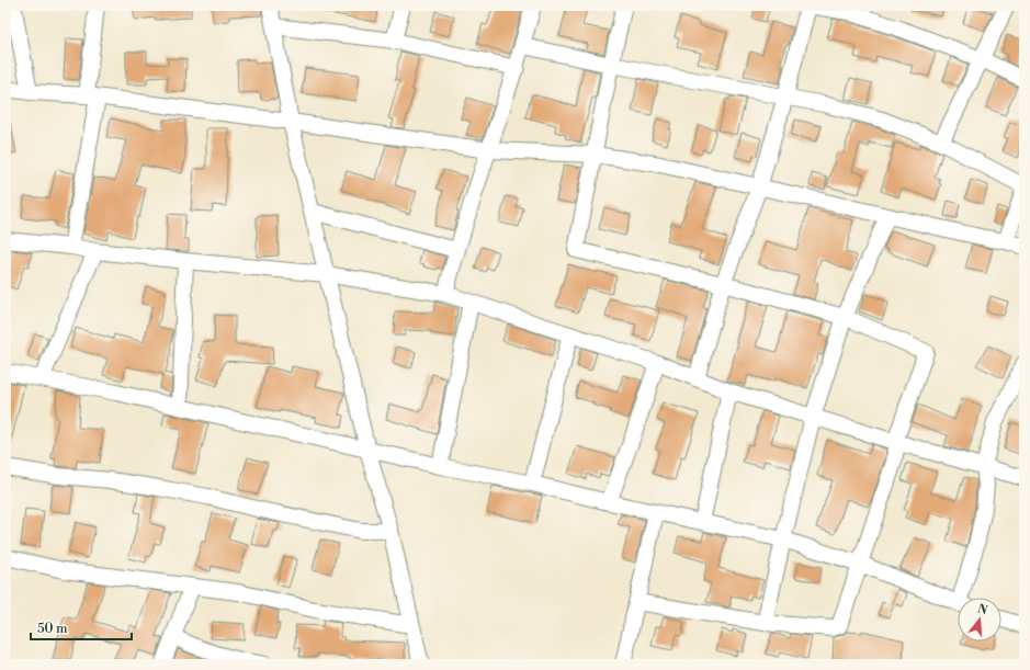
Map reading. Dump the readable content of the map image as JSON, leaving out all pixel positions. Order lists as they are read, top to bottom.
{
  "scale_bar": "50 m",
  "north": "top"
}
